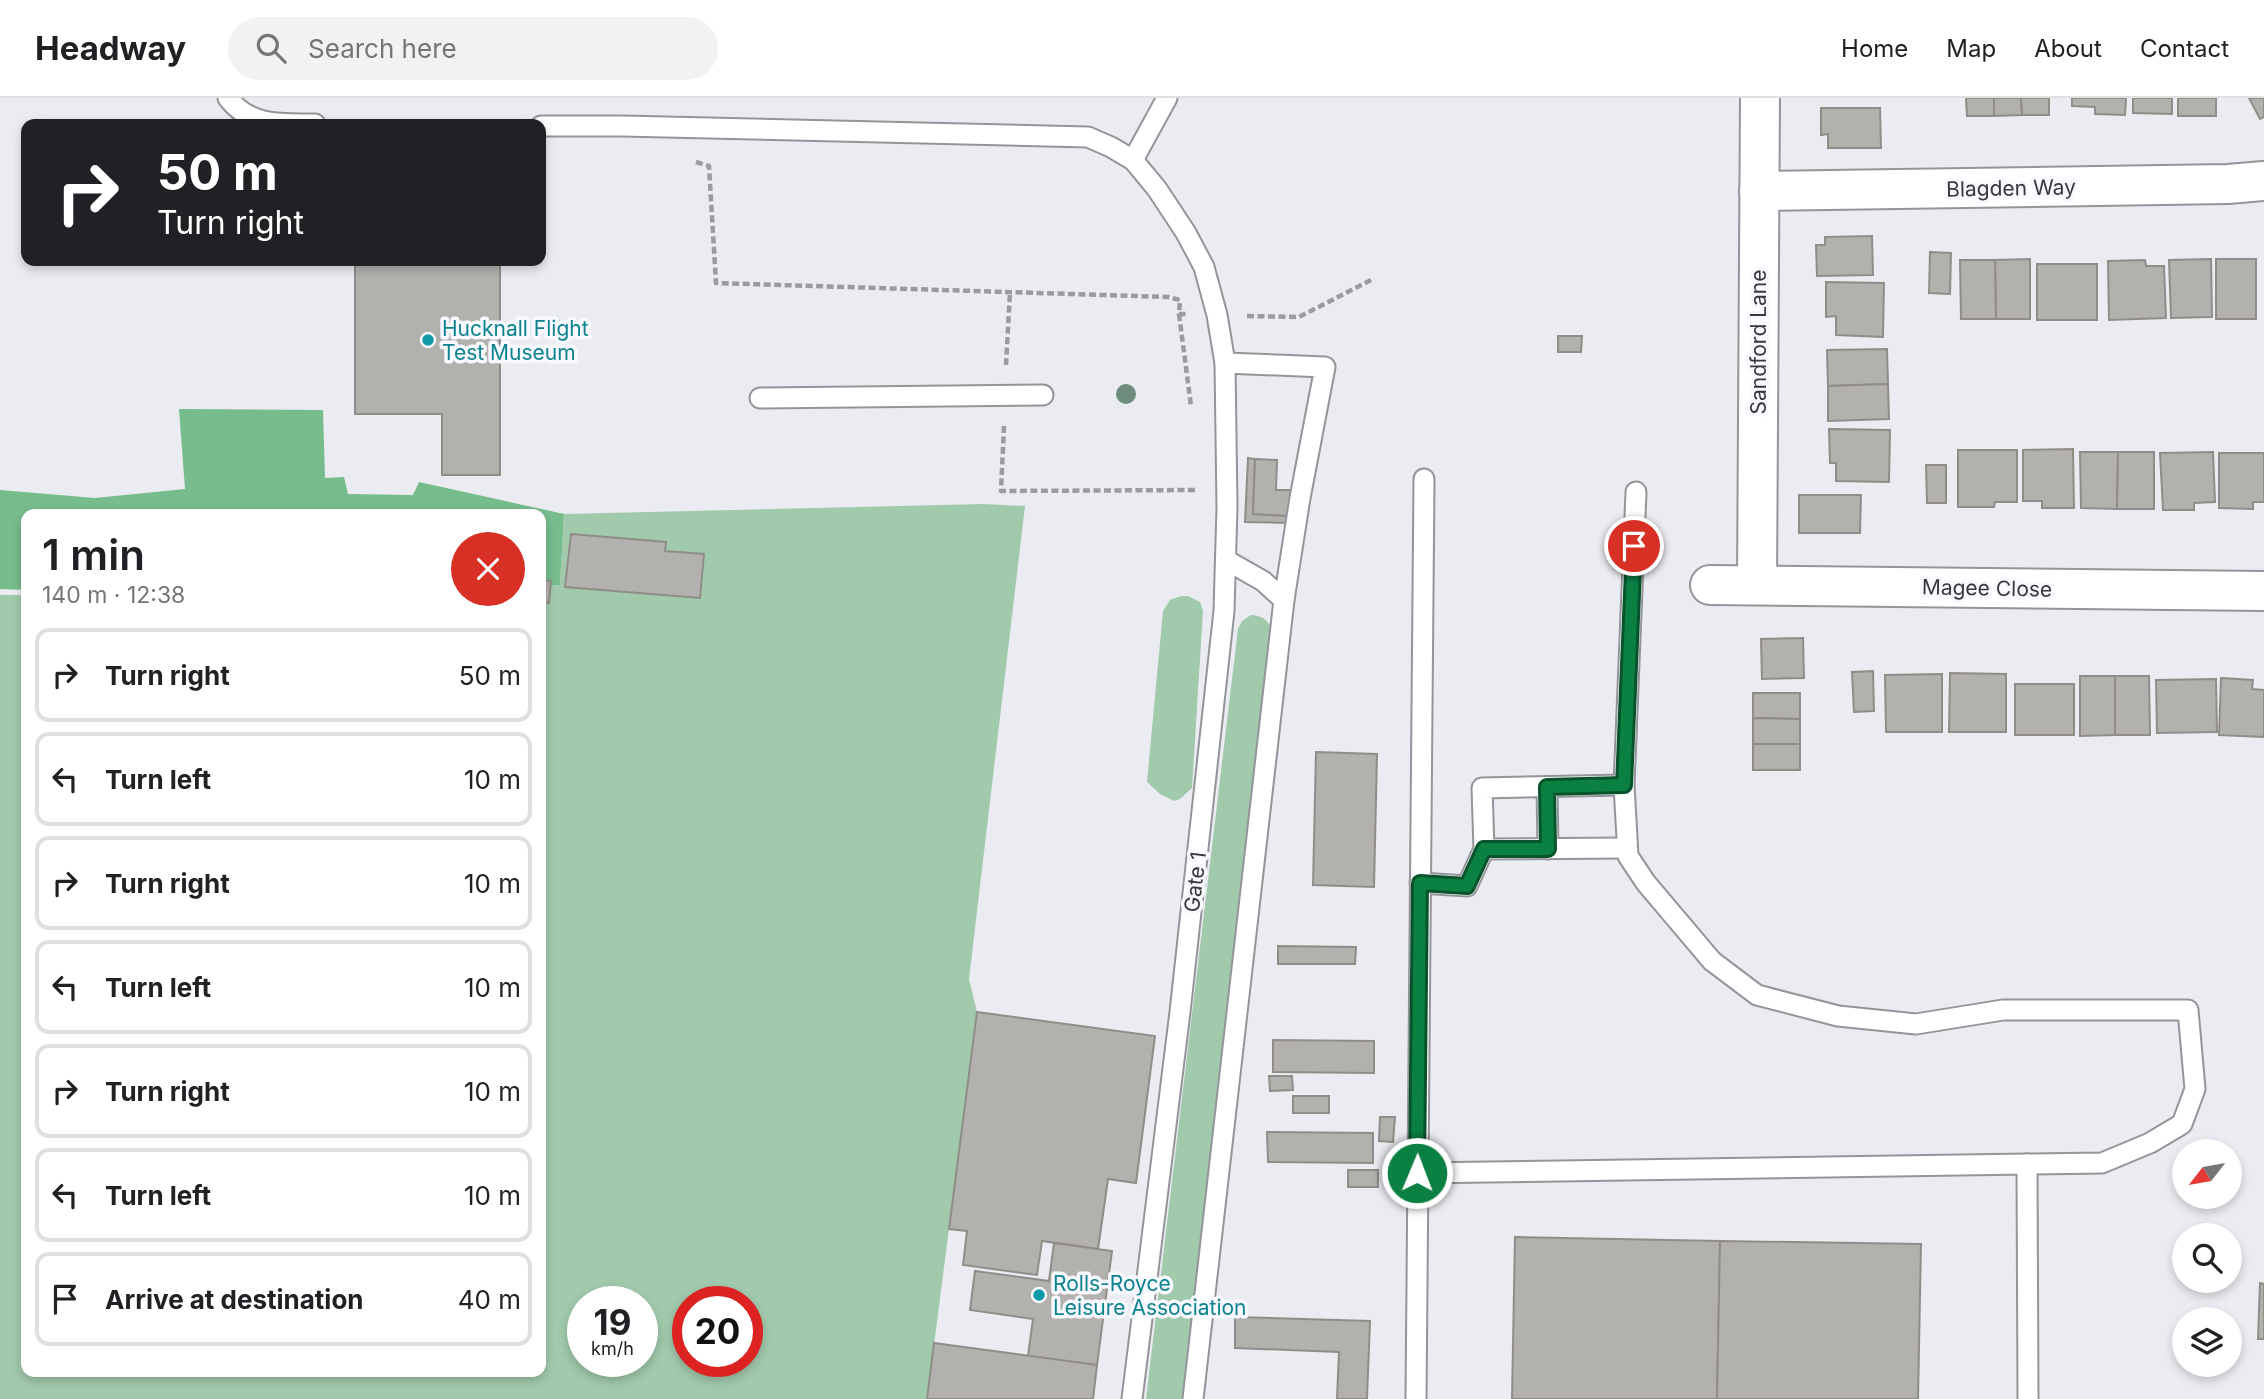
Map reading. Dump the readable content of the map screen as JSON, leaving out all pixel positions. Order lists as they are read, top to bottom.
{
  "streets": {
    "street": ["Blagden Way", "Sandford Lane", "Magee Close"],
    "lane": ["Gate 1"]
  },
  "crossings": [
    ["Blagden Way", "Sandford Lane"],
    ["Sandford Lane", "Magee Close"]
  ],
  "places": ["Hucknall Flight Test Museum", "Rolls-Royce Leisure Association"],
  "north": "bottom left",
  "page": {
    "header": "Headway",
    "search": "Search here",
    "nav": [
      "Home",
      "Map",
      "About",
      "Contact"
    ],
    "turn": ["50 m", "Turn right"],
    "heading": ["1 min", "140 m · 12:38"],
    "list": [
      {
        "name": "Turn right",
        "value": "50 m"
      },
      {
        "name": "Turn left",
        "value": "10 m"
      },
      {
        "name": "Turn right",
        "value": "10 m"
      },
      {
        "name": "Turn left",
        "value": "10 m"
      },
      {
        "name": "Turn right",
        "value": "10 m"
      },
      {
        "name": "Turn left",
        "value": "10 m"
      },
      {
        "name": "Arrive at destination",
        "value": "40 m"
      }
    ],
    "speed": "19 km/h",
    "limit": "20"
  }
}
